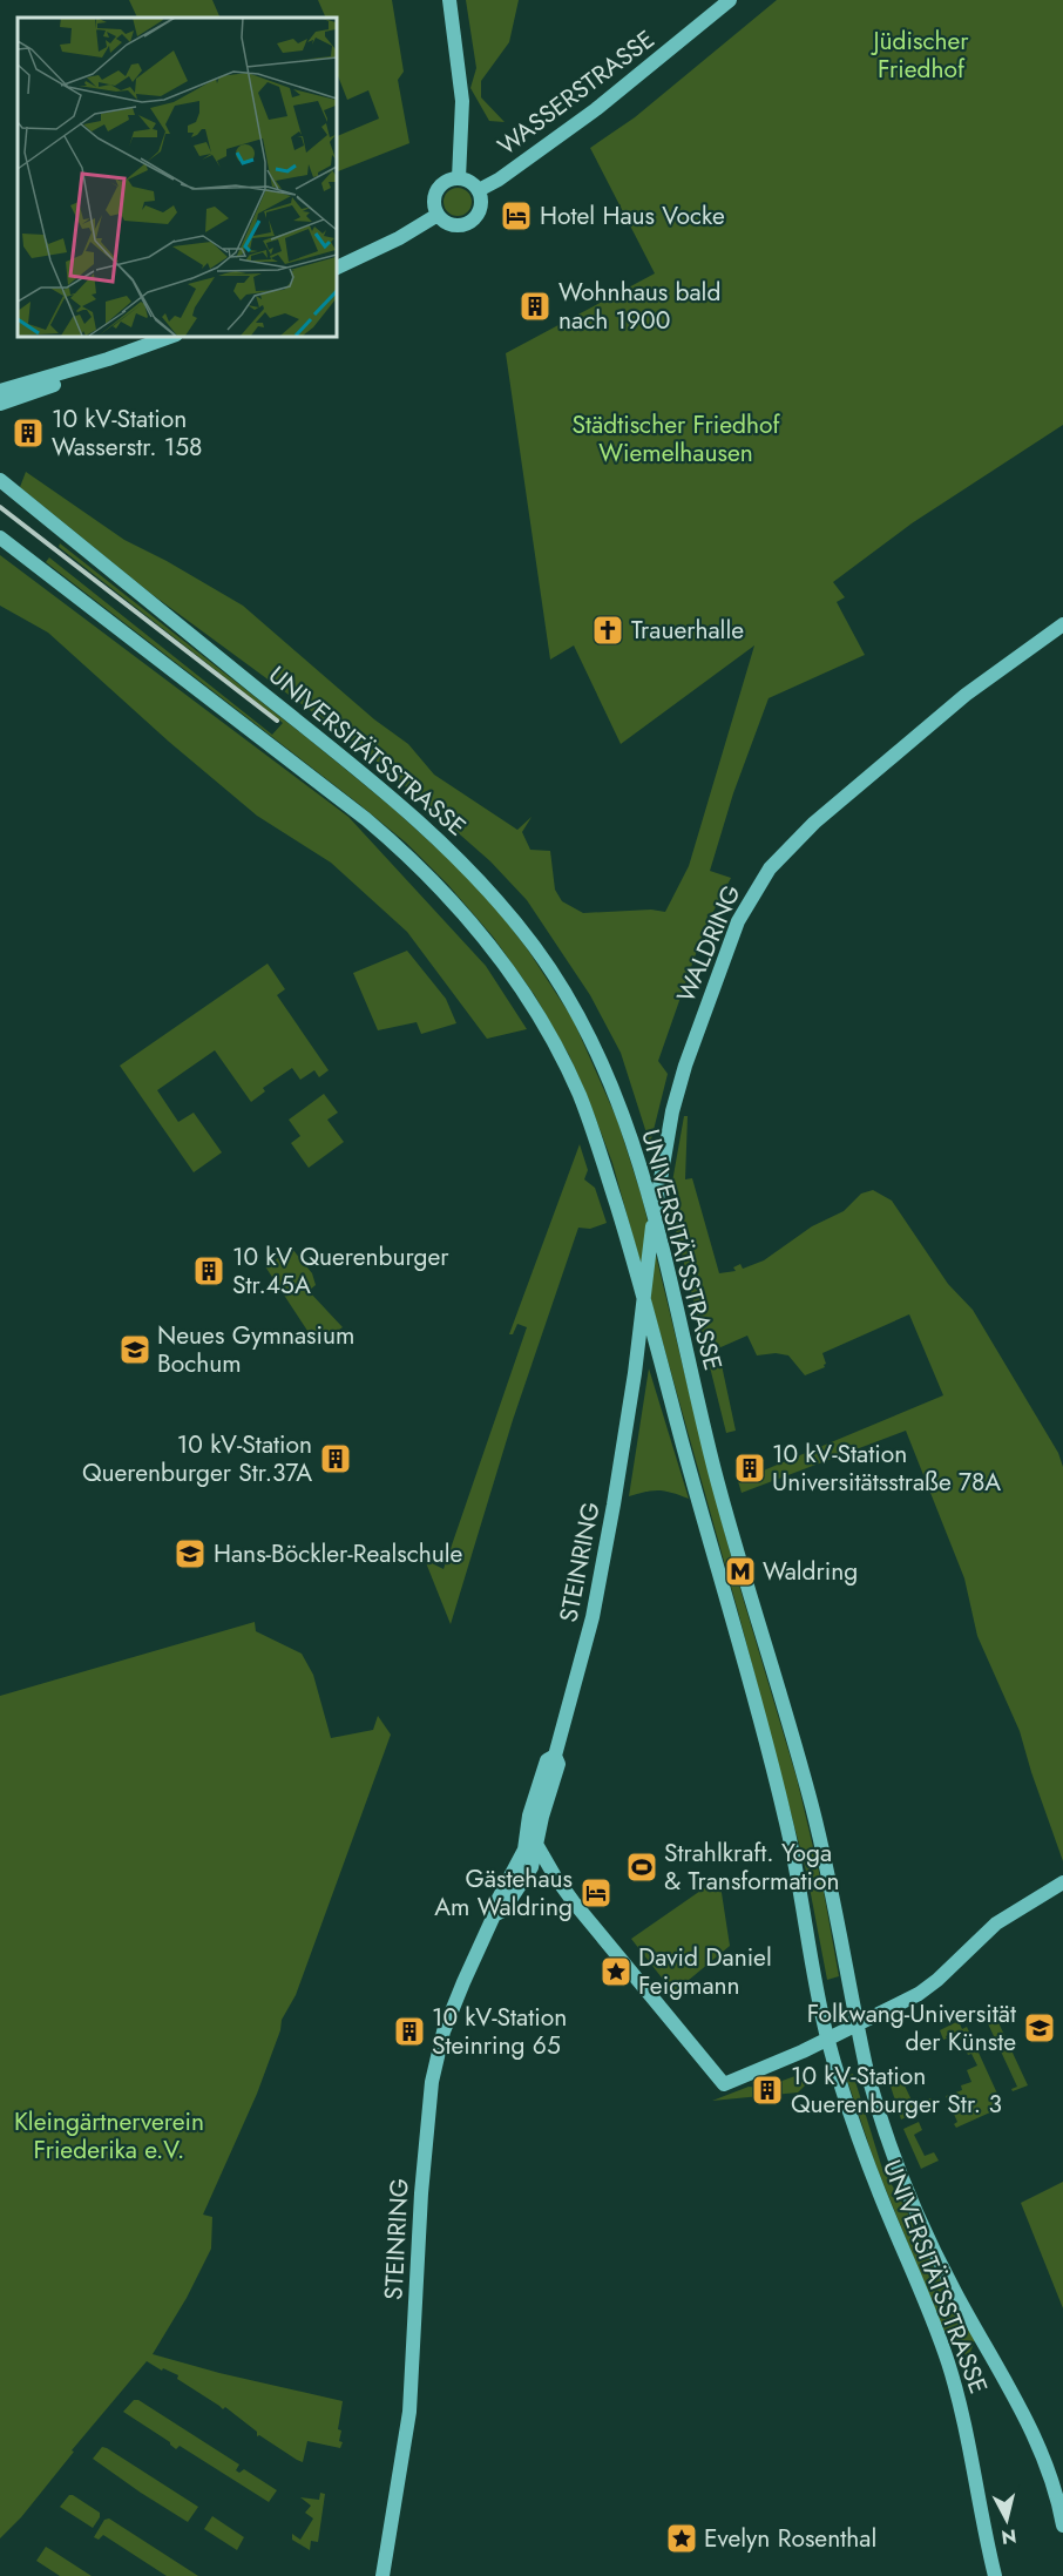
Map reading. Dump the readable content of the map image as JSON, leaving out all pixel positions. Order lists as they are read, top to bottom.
{
  "streets": {
    "main road": [
      "WASSERSTRASSE",
      "UNIVERSITÄTSSTRASSE",
      "WALDRING",
      "STEINRING"
    ]
  },
  "crossings": [
    ["WALDRING", "STEINRING"]
  ],
  "parks": ["Jüdischer Friedhof", "Städtischer Friedhof Wiemelhausen", "Kleingärtnerverein Friederika e.V."],
  "places": {
    "hotel": ["Hotel Haus Vocke", "Gästehaus Am Waldring"],
    "building": [
      "Wohnhaus bald nach 1900",
      "10 kV-Station Wasserstr. 158",
      "10 kV Querenburger Str.45A",
      "10 kV-Station Querenburger Str.37A",
      "10 kV-Station Universitätsstraße 78A",
      "10 kV-Station Steinring 65",
      "10 kV-Station Querenburger Str. 3"
    ],
    "church": ["Trauerhalle"],
    "school or university": ["Neues Gymnasium Bochum", "Hans-Böckler-Realschule", "Folkwang-Universität der Künste"],
    "metro station": ["Waldring"],
    "sports": ["Strahlkraft. Yoga & Transformation"],
    "place": ["David Daniel Feigmann", "Evelyn Rosenthal"]
  },
  "north": "bottom"
}
